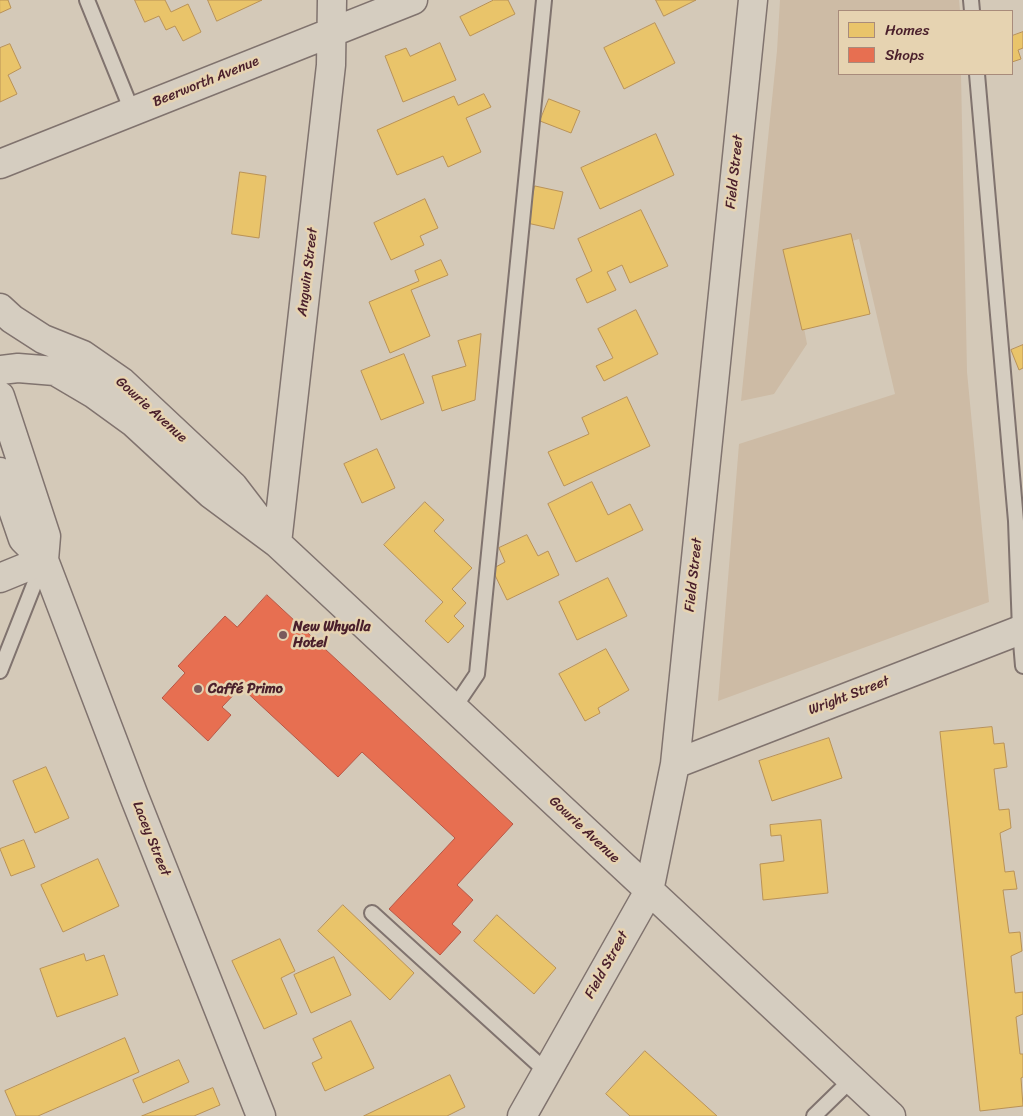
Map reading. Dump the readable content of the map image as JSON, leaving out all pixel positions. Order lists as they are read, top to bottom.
{
  "streets": {
    "street": [
      "Beerworth Avenue",
      "Field Street",
      "Angwin Street",
      "Gowrie Avenue",
      "Wright Street",
      "Lacey Street"
    ]
  },
  "crossings": [
    ["Beerworth Avenue", "Angwin Street"],
    ["Field Street", "Gowrie Avenue"],
    ["Field Street", "Wright Street"],
    ["Angwin Street", "Gowrie Avenue"]
  ],
  "places": ["New Whyalla Hotel", "Caffé Primo"],
  "legend": ["Homes", "Shops"]
}
